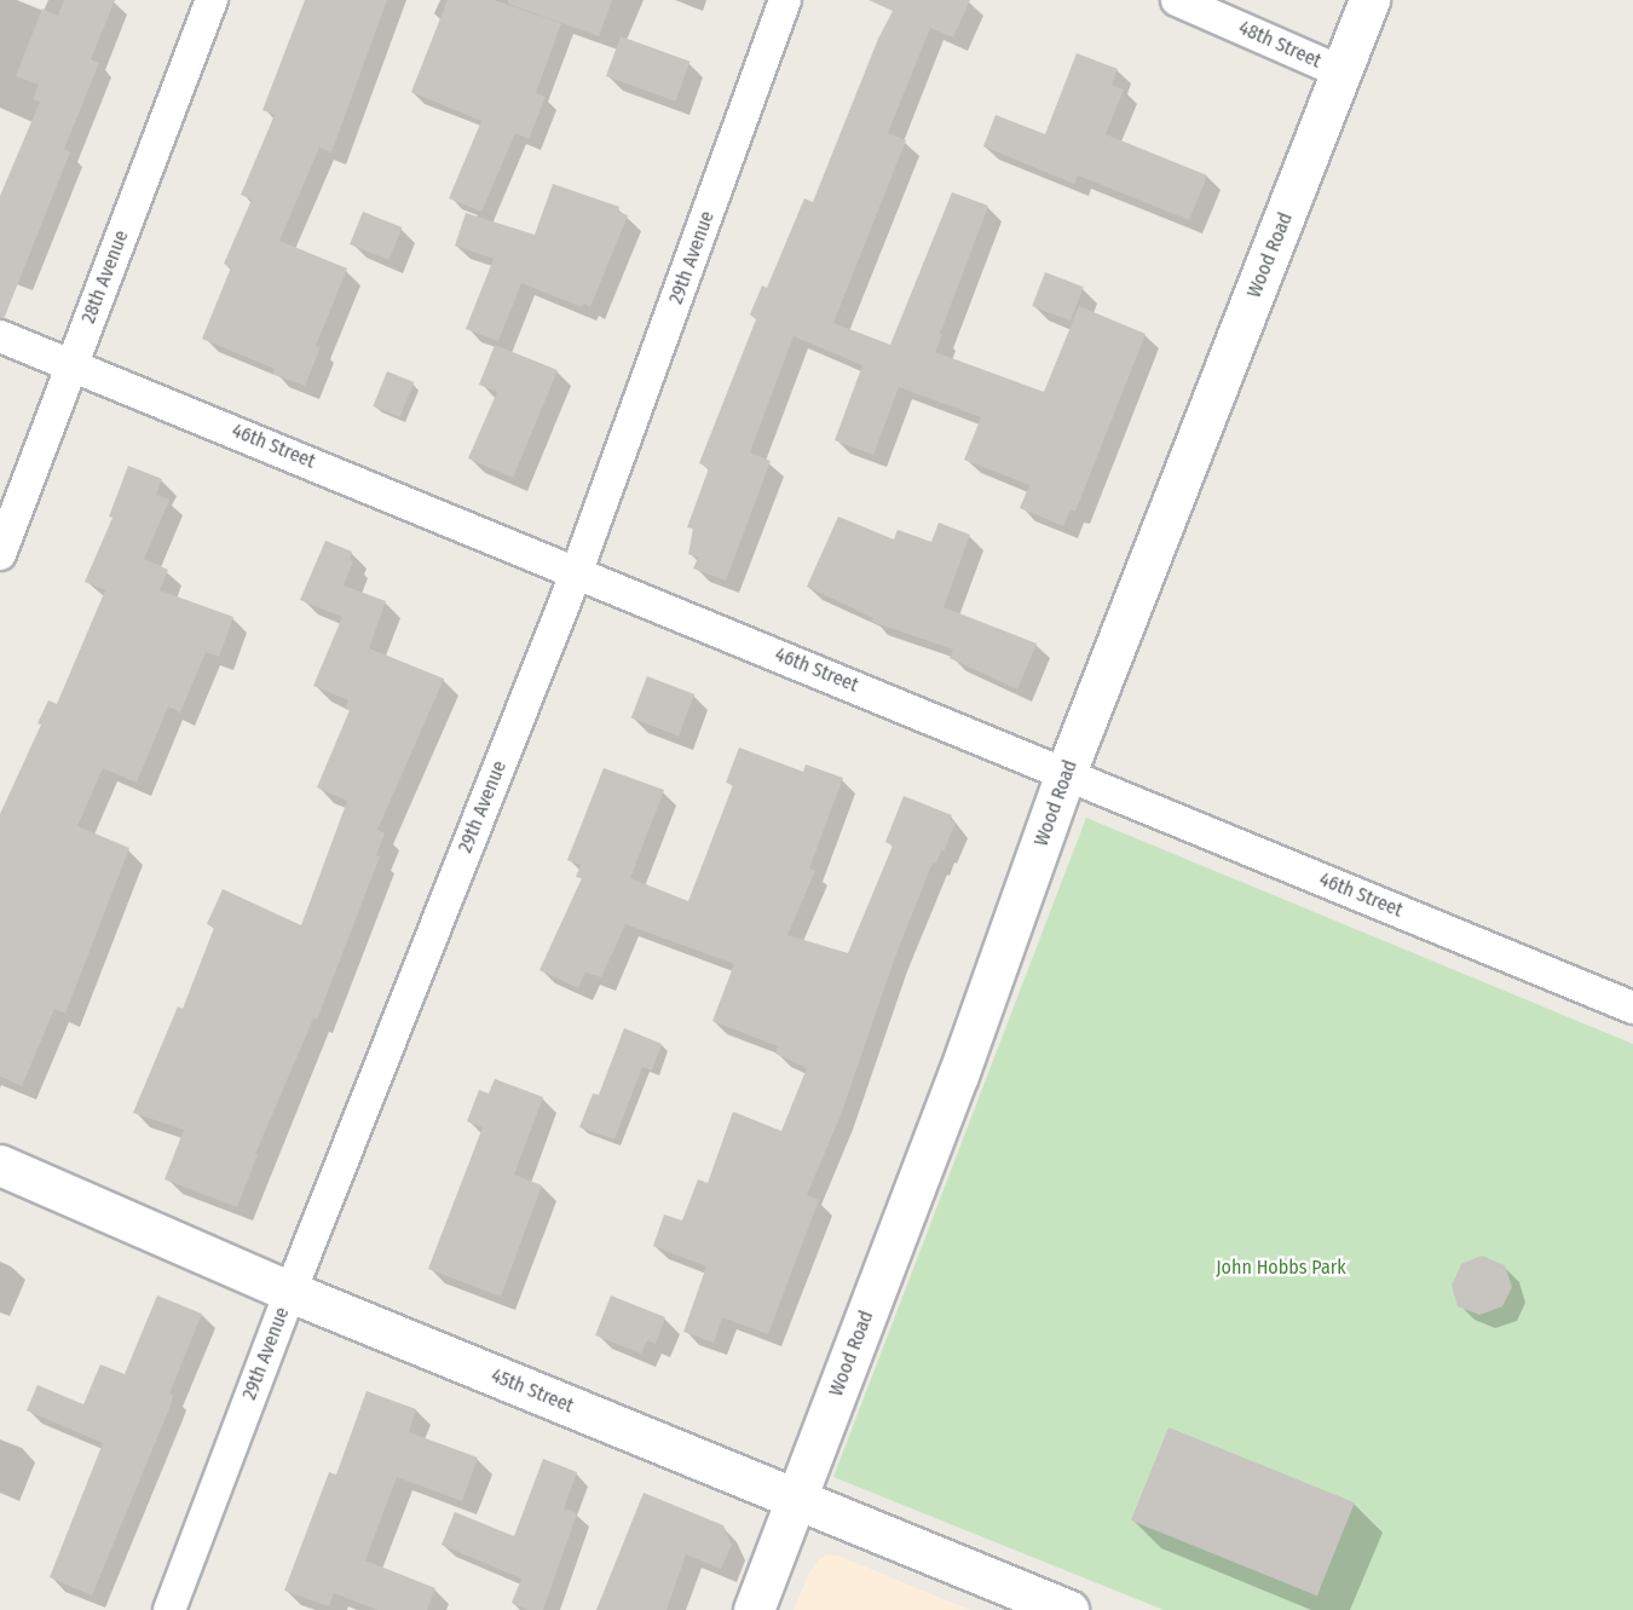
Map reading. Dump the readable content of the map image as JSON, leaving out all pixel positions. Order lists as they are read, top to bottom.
{
  "streets": {
    "street": [
      "48th Street",
      "Wood Road",
      "29th Avenue",
      "28th Avenue",
      "46th Street",
      "45th Street"
    ]
  },
  "crossings": [
    ["48th Street", "Wood Road"],
    ["Wood Road", "46th Street"],
    ["Wood Road", "45th Street"],
    ["29th Avenue", "46th Street"],
    ["29th Avenue", "45th Street"],
    ["28th Avenue", "46th Street"]
  ],
  "parks": ["John Hobbs Park"]
}
